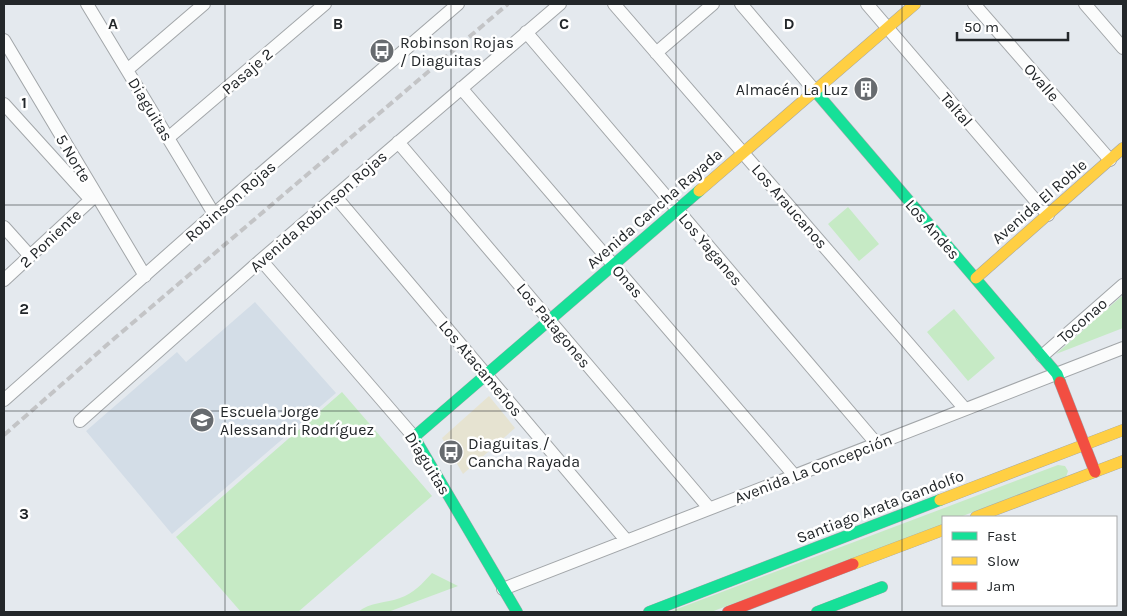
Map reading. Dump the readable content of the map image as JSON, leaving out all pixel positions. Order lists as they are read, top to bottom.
{
  "streets": {
    "street": [
      "Pasaje 2",
      "Ovalle",
      "Diaguitas",
      "Taltal",
      "5 Norte",
      "Robinson Rojas",
      "Avenida El Roble",
      "Los Araucanos",
      "Avenida Cancha Rayada",
      "Avenida Robinson Rojas",
      "Los Andes",
      "2 Poniente",
      "Los Yaganes",
      "Onas",
      "Toconao",
      "Los Patagones",
      "Los Atacameños",
      "Avenida La Concepción",
      "Santiago Arata Gandolfo"
    ]
  },
  "crossings": [
    ["Pasaje 2", "Diaguitas"],
    ["Ovalle", "Avenida El Roble"],
    ["Diaguitas", "Robinson Rojas"],
    ["Diaguitas", "Avenida Cancha Rayada"],
    ["Diaguitas", "Avenida Robinson Rojas"],
    ["Diaguitas", "Avenida La Concepción"],
    ["Taltal", "Avenida El Roble"],
    ["Taltal", "Avenida Cancha Rayada"],
    ["5 Norte", "Robinson Rojas"],
    ["5 Norte", "2 Poniente"],
    ["Avenida El Roble", "Los Andes"],
    ["Los Araucanos", "Avenida Cancha Rayada"],
    ["Los Araucanos", "Avenida La Concepción"],
    ["Avenida Cancha Rayada", "Los Andes"],
    ["Avenida Cancha Rayada", "Los Yaganes"],
    ["Avenida Cancha Rayada", "Onas"],
    ["Avenida Cancha Rayada", "Los Patagones"],
    ["Avenida Cancha Rayada", "Los Atacameños"],
    ["Avenida Robinson Rojas", "Los Yaganes"],
    ["Avenida Robinson Rojas", "Onas"],
    ["Avenida Robinson Rojas", "Los Patagones"],
    ["Avenida Robinson Rojas", "Los Atacameños"],
    ["Los Andes", "Toconao"],
    ["Los Andes", "Avenida La Concepción"],
    ["Los Andes", "Santiago Arata Gandolfo"],
    ["Los Yaganes", "Avenida La Concepción"],
    ["Onas", "Avenida La Concepción"],
    ["Los Patagones", "Avenida La Concepción"],
    ["Los Atacameños", "Avenida La Concepción"]
  ],
  "places": {
    "bus stop": ["Robinson Rojas / Diaguitas", "Diaguitas / Cancha Rayada"],
    "building": ["Almacén La Luz"],
    "school or university": ["Escuela Jorge Alessandri Rodríguez"]
  },
  "legend": ["Fast", "Slow", "Jam"],
  "scale_bar": "50 m",
  "grid": {
    "columns": [
      "A",
      "B",
      "C",
      "D"
    ],
    "rows": ["1", "2", "3"]
  }
}
